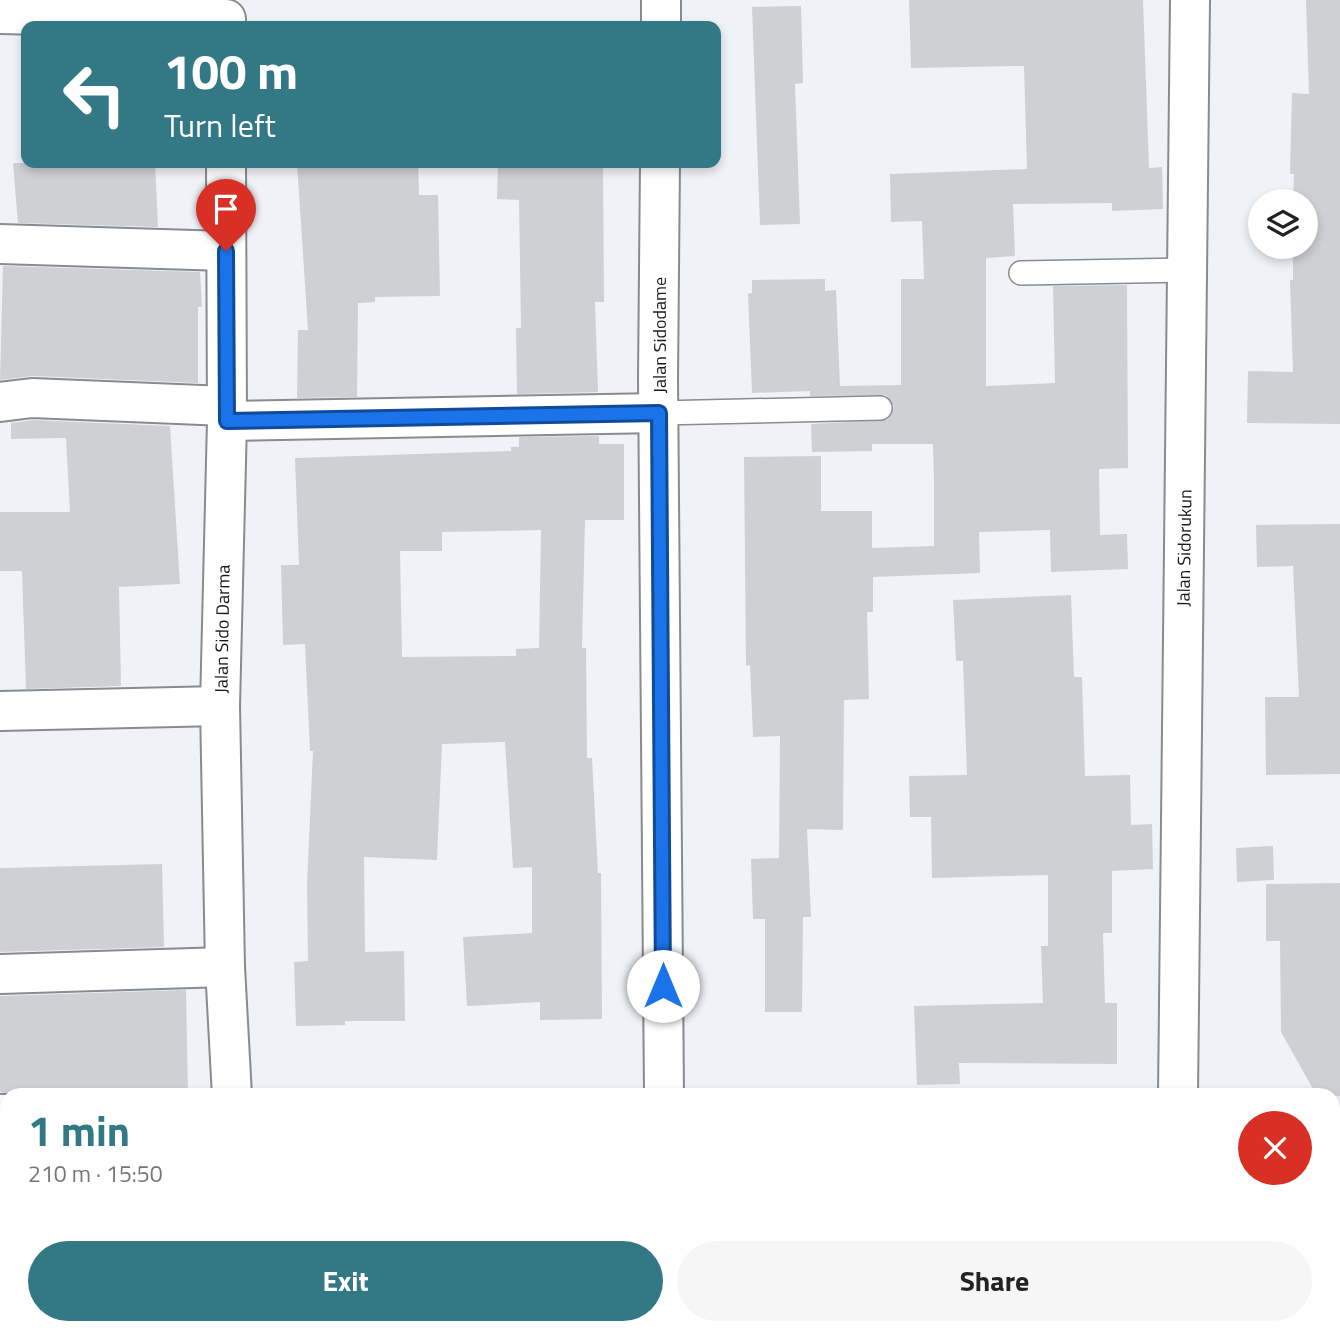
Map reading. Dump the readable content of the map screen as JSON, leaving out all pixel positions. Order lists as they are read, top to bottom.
{
  "streets": {
    "street": ["Jalan Sidodame", "Jalan Sidorukun", "Jalan Sido Darma"]
  },
  "page": {
    "turn": ["100 m", "Turn left"],
    "heading": ["1 min", "210 m · 15:50"],
    "buttons": ["Exit", "Share"]
  }
}
